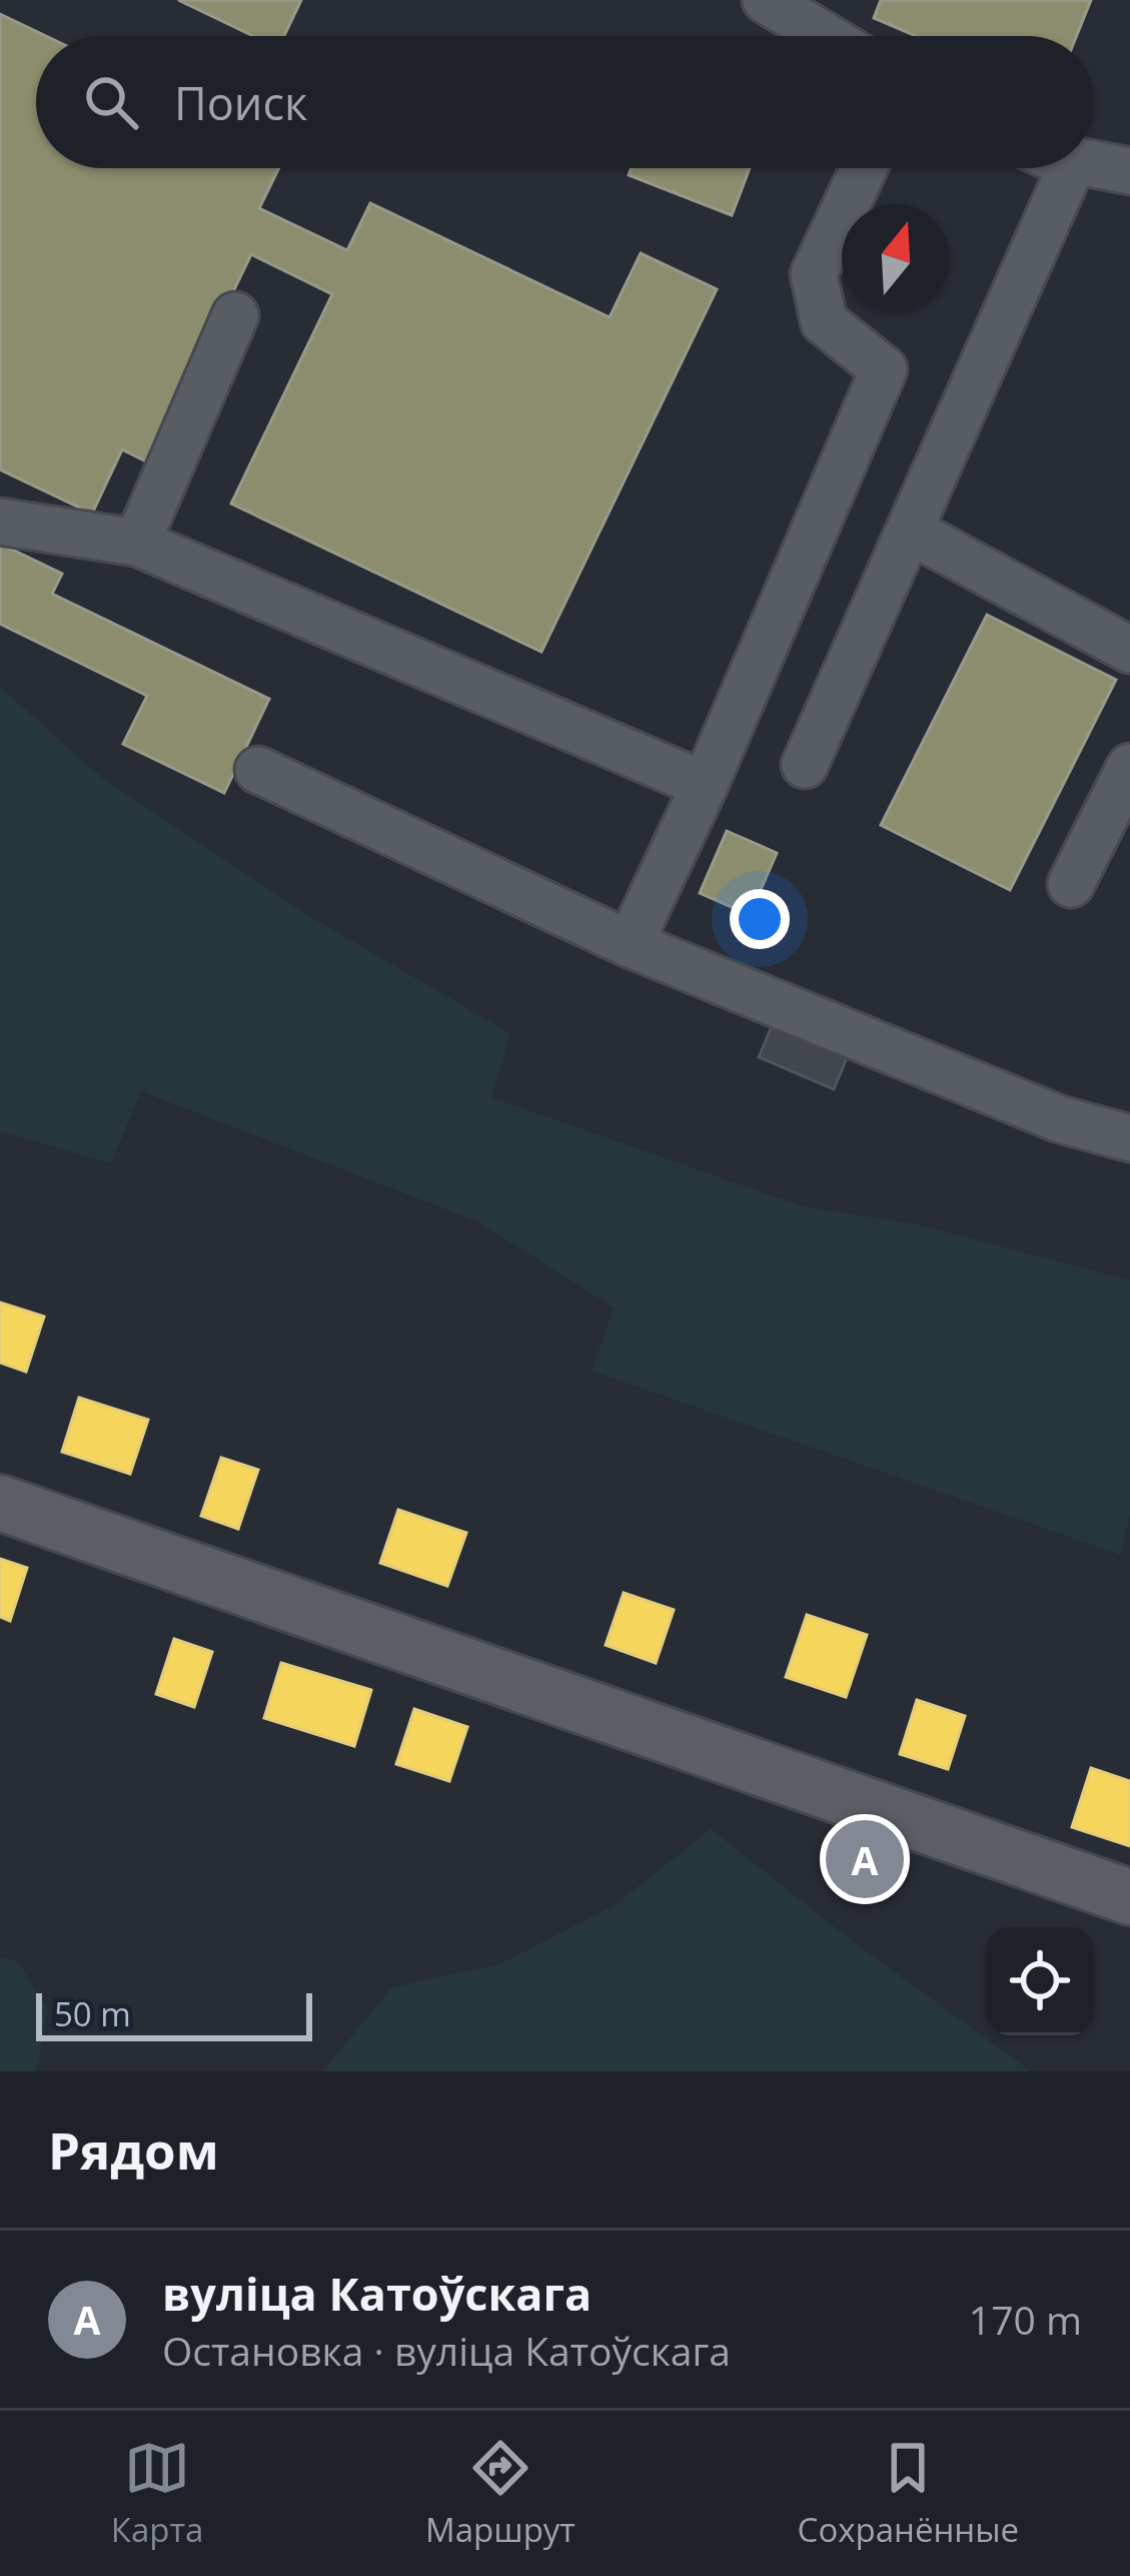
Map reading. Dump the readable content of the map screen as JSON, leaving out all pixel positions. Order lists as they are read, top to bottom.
{
  "scale_bar": "50 m",
  "north": "top",
  "page": {
    "search": "Поиск",
    "pins": "A",
    "scale": "50 m",
    "heading": "Рядом",
    "list": [
      {
        "mark": "A",
        "name": "вуліца Катоўскага",
        "note": "Остановка · вуліца Катоўскага",
        "value": "170 m"
      }
    ],
    "nav": ["Карта", "Маршрут", "Сохранённые"]
  }
}
